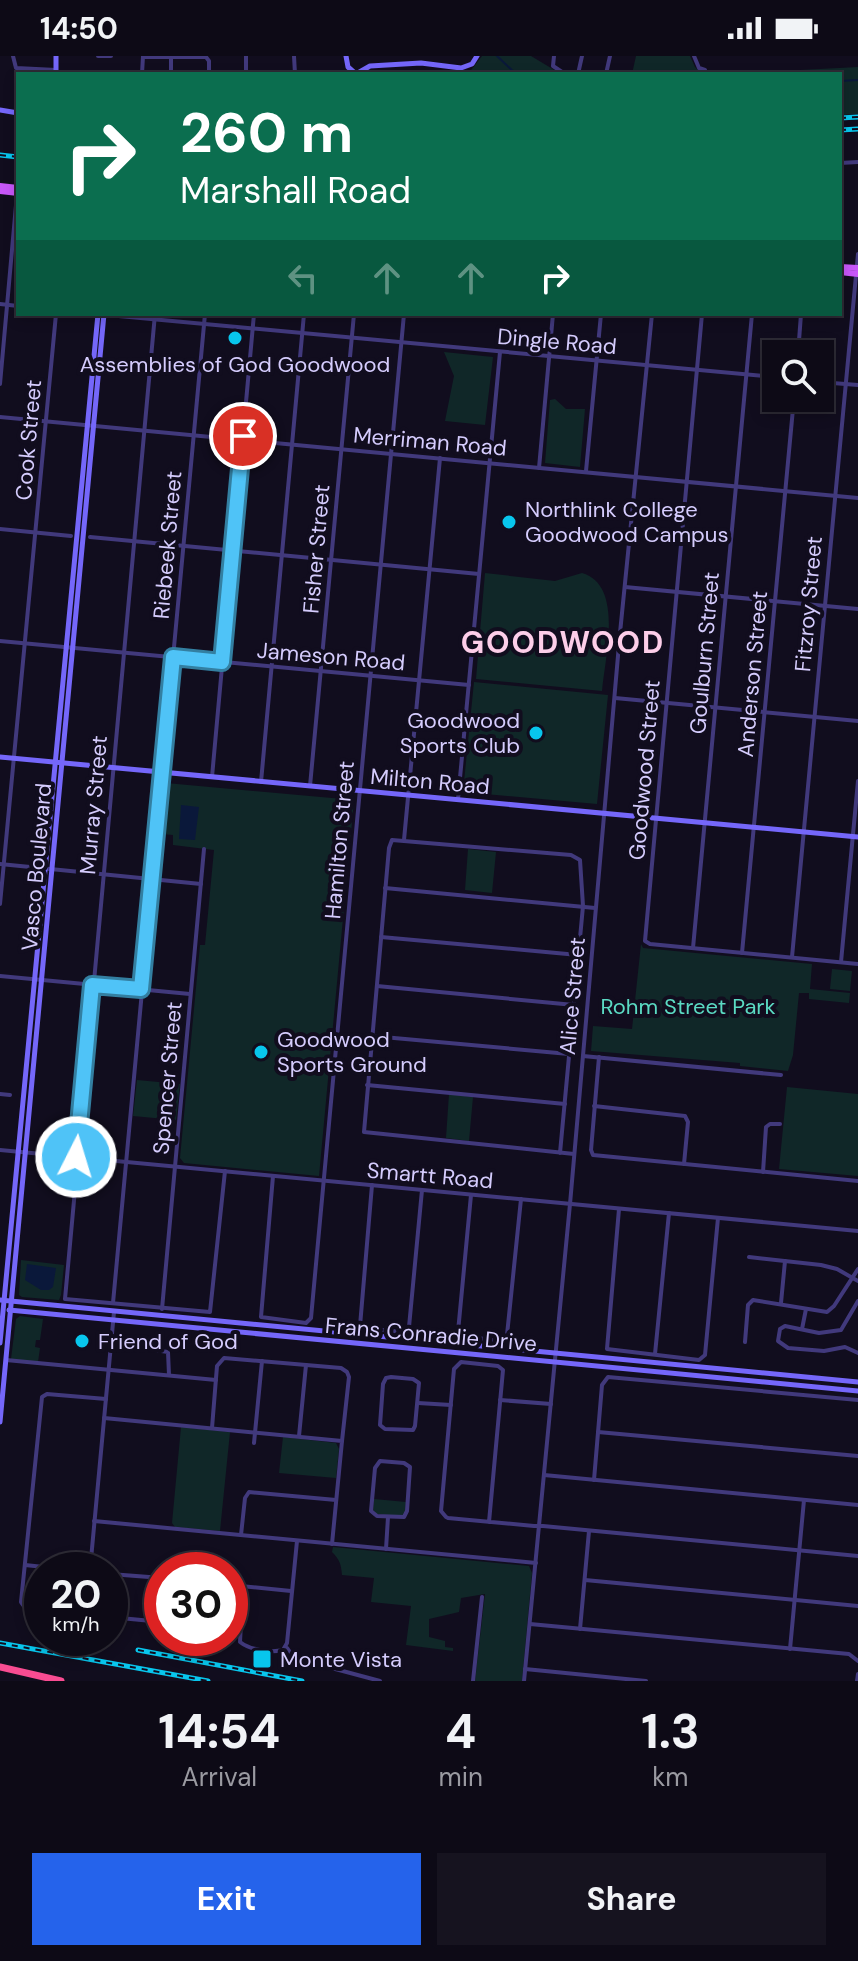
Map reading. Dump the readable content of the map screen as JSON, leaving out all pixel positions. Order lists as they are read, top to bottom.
{
  "streets": {
    "main road": ["Milton Road", "Vasco Boulevard", "Frans Conradie Drive"],
    "street": [
      "Dingle Road",
      "Cook Street",
      "Merriman Road",
      "Riebeek Street",
      "Fisher Street",
      "Fitzroy Street",
      "Goulburn Street",
      "Jameson Road",
      "Anderson Street",
      "Goodwood Street",
      "Murray Street",
      "Hamilton Street",
      "Alice Street",
      "Spencer Street",
      "Smartt Road"
    ]
  },
  "crossings": [
    ["Dingle Road", "Riebeek Street"],
    ["Dingle Road", "Fisher Street"],
    ["Dingle Road", "Goulburn Street"],
    ["Dingle Road", "Goodwood Street"],
    ["Dingle Road", "Murray Street"],
    ["Dingle Road", "Hamilton Street"],
    ["Dingle Road", "Alice Street"],
    ["Cook Street", "Merriman Road"],
    ["Cook Street", "Jameson Road"],
    ["Cook Street", "Milton Road"],
    ["Merriman Road", "Riebeek Street"],
    ["Merriman Road", "Fisher Street"],
    ["Merriman Road", "Fitzroy Street"],
    ["Merriman Road", "Goulburn Street"],
    ["Merriman Road", "Anderson Street"],
    ["Merriman Road", "Goodwood Street"],
    ["Merriman Road", "Murray Street"],
    ["Merriman Road", "Hamilton Street"],
    ["Merriman Road", "Vasco Boulevard"],
    ["Merriman Road", "Alice Street"],
    ["Riebeek Street", "Jameson Road"],
    ["Riebeek Street", "Milton Road"],
    ["Riebeek Street", "Murray Street"],
    ["Riebeek Street", "Smartt Road"],
    ["Fisher Street", "Jameson Road"],
    ["Fisher Street", "Milton Road"],
    ["Fitzroy Street", "Milton Road"],
    ["Goulburn Street", "Goodwood Street"],
    ["Goulburn Street", "Milton Road"],
    ["Jameson Road", "Murray Street"],
    ["Jameson Road", "Hamilton Street"],
    ["Jameson Road", "Vasco Boulevard"],
    ["Anderson Street", "Milton Road"],
    ["Goodwood Street", "Milton Road"],
    ["Milton Road", "Murray Street"],
    ["Milton Road", "Hamilton Street"],
    ["Milton Road", "Vasco Boulevard"],
    ["Milton Road", "Alice Street"],
    ["Murray Street", "Smartt Road"],
    ["Hamilton Street", "Smartt Road"],
    ["Vasco Boulevard", "Smartt Road"],
    ["Vasco Boulevard", "Frans Conradie Drive"],
    ["Alice Street", "Smartt Road"],
    ["Alice Street", "Frans Conradie Drive"],
    ["Spencer Street", "Smartt Road"]
  ],
  "districts": ["GOODWOOD"],
  "parks": ["Rohm Street Park"],
  "places": {
    "other": [
      "Assemblies of God Goodwood",
      "Northlink College Goodwood Campus",
      "Goodwood Sports Club",
      "Goodwood Sports Ground",
      "Friend of God"
    ],
    "transit": ["Monte Vista"]
  },
  "page": {
    "status": "14:50",
    "turn": ["260 m", "Marshall Road"],
    "speed": "20 km/h",
    "limit": "30",
    "eta": [
      "14:54",
      "Arrival",
      "4",
      "min",
      "1.3",
      "km"
    ],
    "buttons": ["Exit", "Share"]
  }
}
